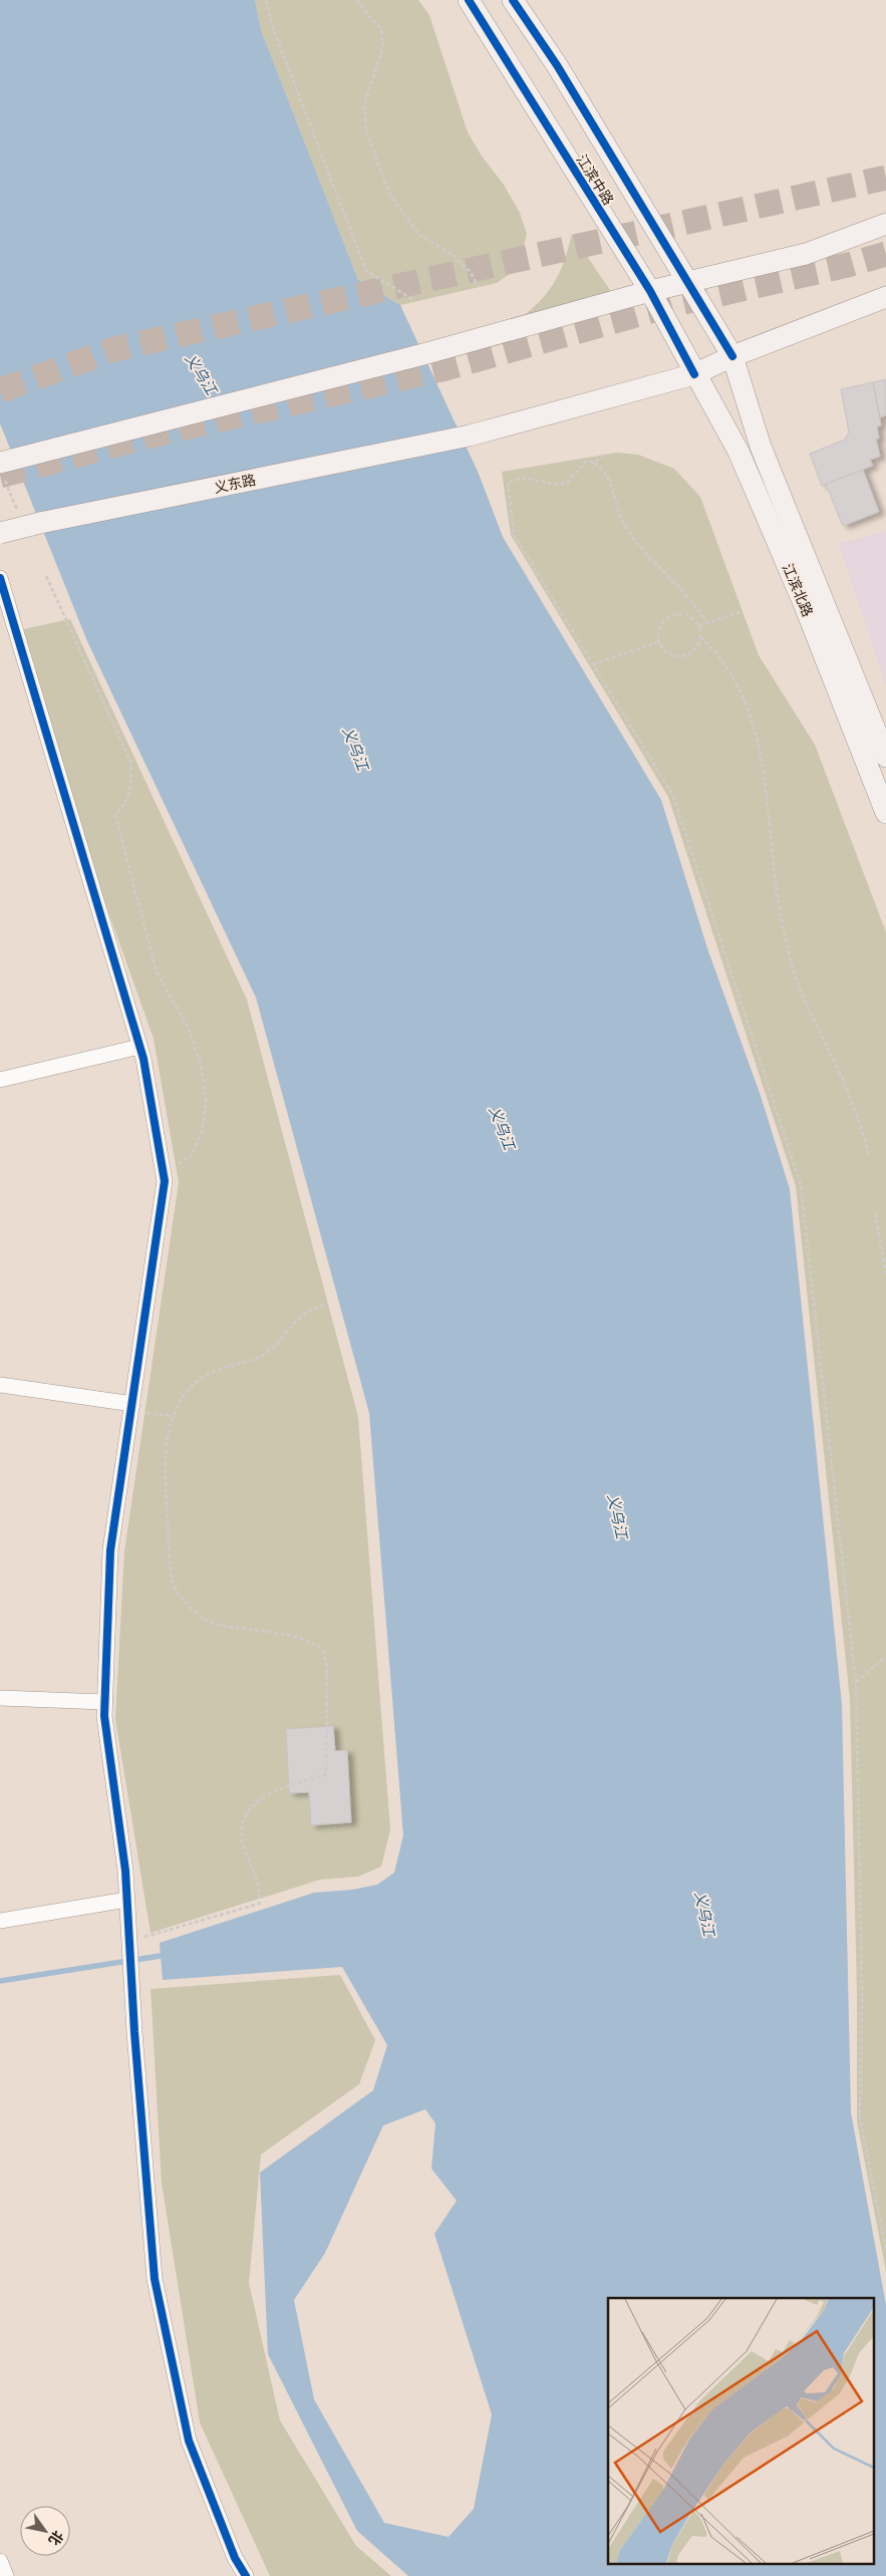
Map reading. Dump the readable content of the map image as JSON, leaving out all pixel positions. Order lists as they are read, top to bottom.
{
  "streets": {
    "main road": ["江滨中路", "义东路", "江滨北路"]
  },
  "crossings": [
    ["江滨中路", "义东路"],
    ["江滨中路", "江滨北路"],
    ["义东路", "江滨北路"]
  ],
  "water": ["义乌江"],
  "north": "bottom right"
}
